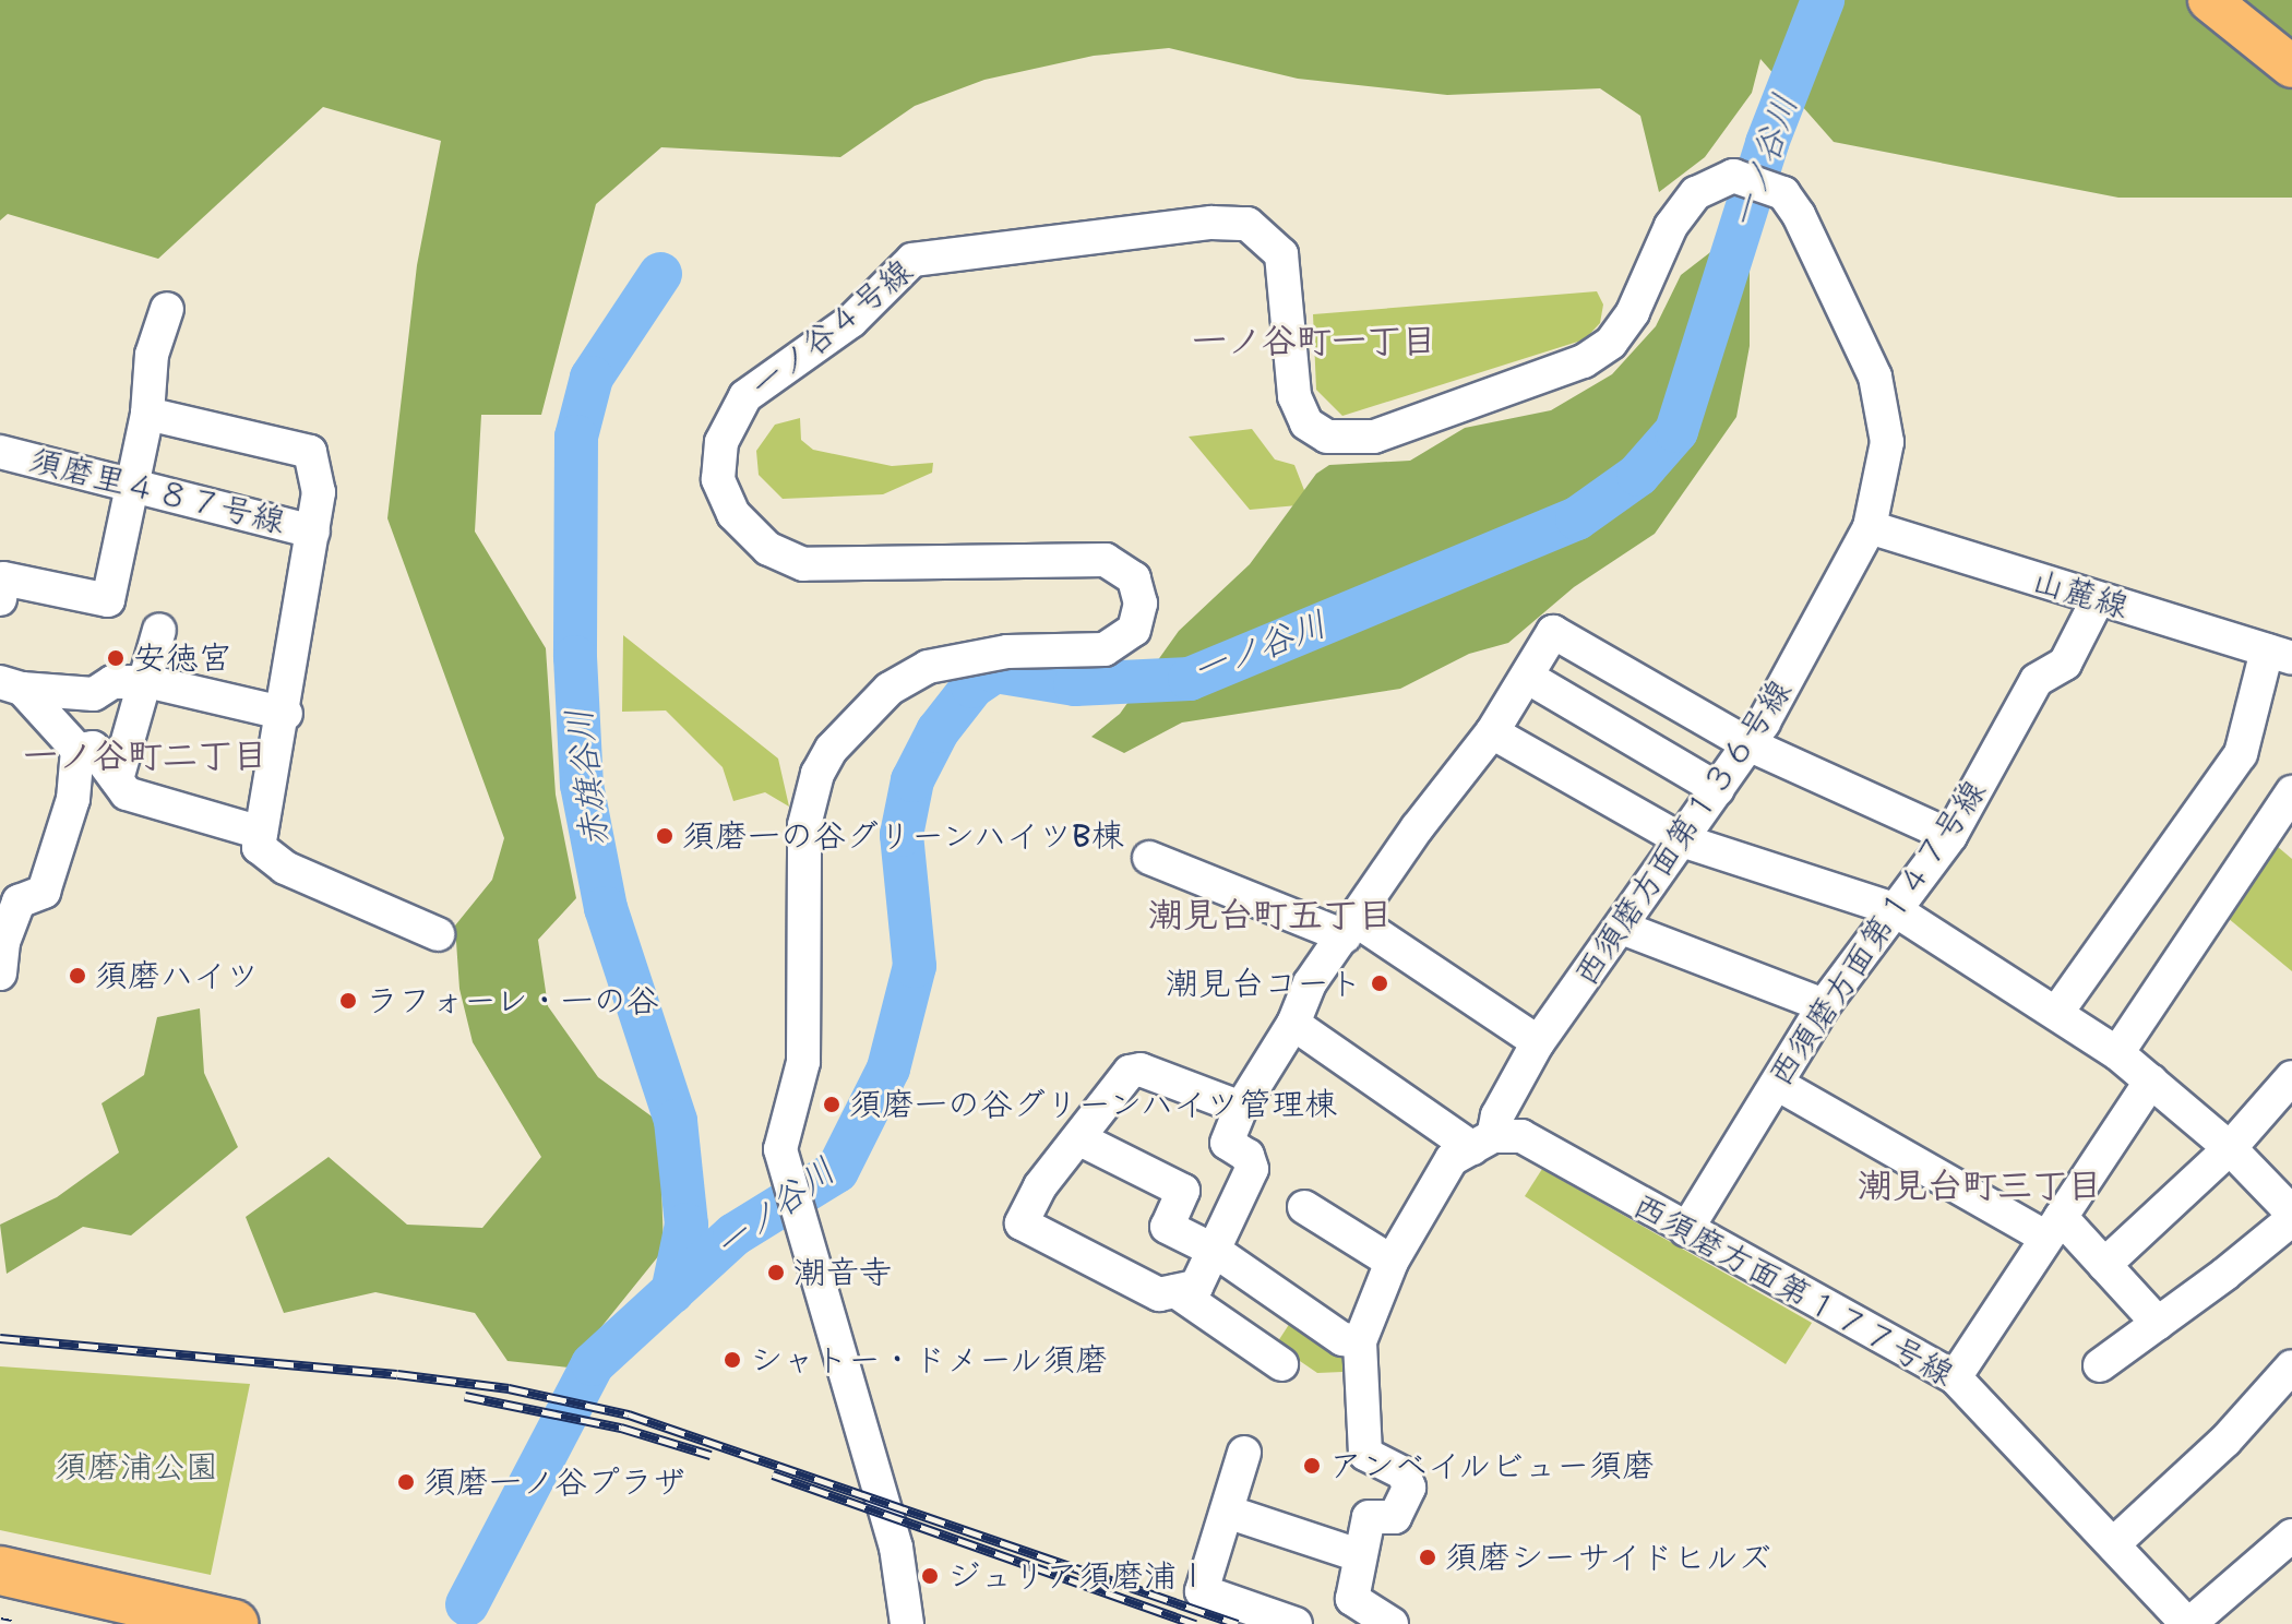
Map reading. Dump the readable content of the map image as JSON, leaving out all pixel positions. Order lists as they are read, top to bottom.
{
  "streets": {
    "street": [
      "一ノ谷４号線",
      "須磨里４８７号線",
      "山麓線",
      "西須磨方面第１３６号線",
      "西須磨方面第１４７号線",
      "西須磨方面第１７７号線"
    ]
  },
  "crossings": [
    ["一ノ谷４号線", "西須磨方面第１３６号線"],
    ["山麓線", "西須磨方面第１３６号線"],
    ["山麓線", "西須磨方面第１４７号線"],
    ["西須磨方面第１３６号線", "西須磨方面第１７７号線"],
    ["西須磨方面第１４７号線", "西須磨方面第１７７号線"]
  ],
  "districts": [
    "一ノ谷町一丁目",
    "一ノ谷町二丁目",
    "潮見台町五丁目",
    "潮見台町三丁目"
  ],
  "water": ["一ノ谷川", "赤旗谷川"],
  "parks": ["須磨浦公園"],
  "places": [
    "安徳宮",
    "須磨一の谷グリーンハイツB棟",
    "須磨ハイツ",
    "潮見台コート",
    "ラフォーレ・一の谷",
    "須磨一の谷グリーンハイツ管理棟",
    "潮音寺",
    "シャトー・ドメール須磨",
    "アンベイルビュー須磨",
    "須磨一ノ谷プラザ",
    "須磨シーサイドヒルズ",
    "ジュリア須磨浦Ⅰ"
  ]
}
